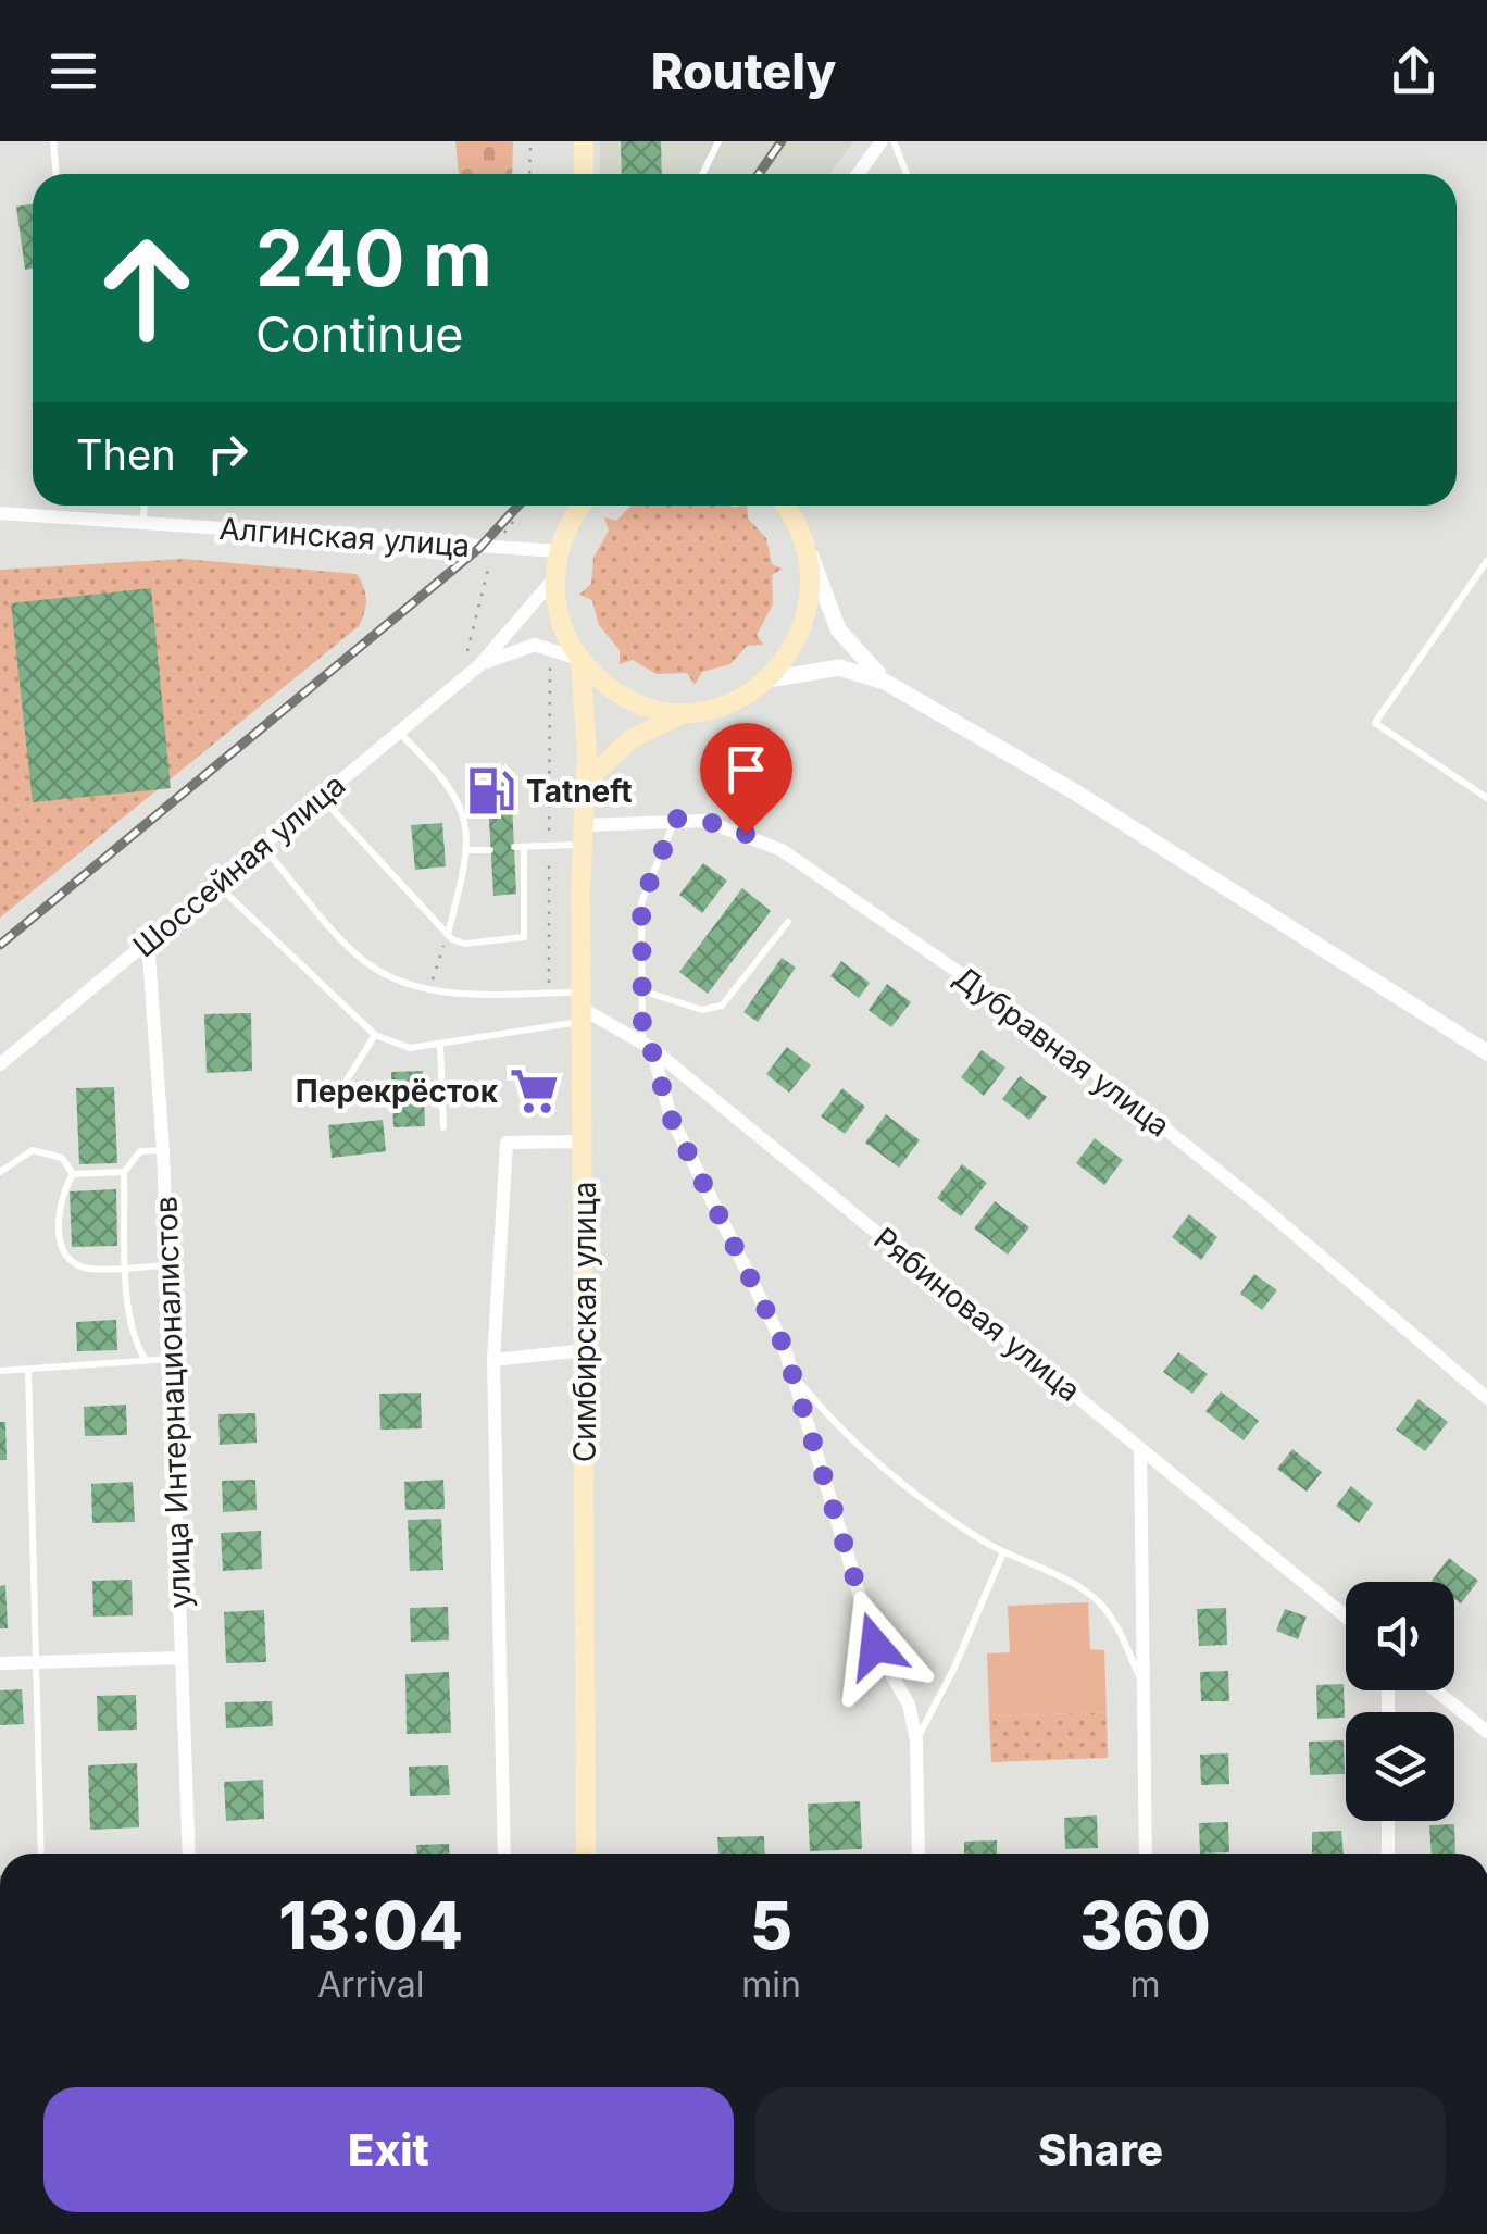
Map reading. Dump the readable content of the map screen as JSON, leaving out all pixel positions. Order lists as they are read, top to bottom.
{
  "streets": {
    "main road": ["Симбирская улица"],
    "street": [
      "Алгинская улица",
      "Шоссейная улица",
      "Дубравная улица",
      "Рябиновая улица",
      "улица Интернационалистов"
    ]
  },
  "crossings": [
    ["Шоссейная улица", "улица Интернационалистов"],
    ["Дубравная улица", "Симбирская улица"],
    ["Рябиновая улица", "Симбирская улица"]
  ],
  "places": {
    "fuel station": ["Tatneft"],
    "supermarket": ["Перекрёсток"]
  },
  "page": {
    "header": "Routely",
    "turn": ["240 m", "Continue"],
    "then": "Then",
    "eta": [
      "13:04",
      "Arrival",
      "5",
      "min",
      "360",
      "m"
    ],
    "buttons": ["Exit", "Share"]
  }
}
